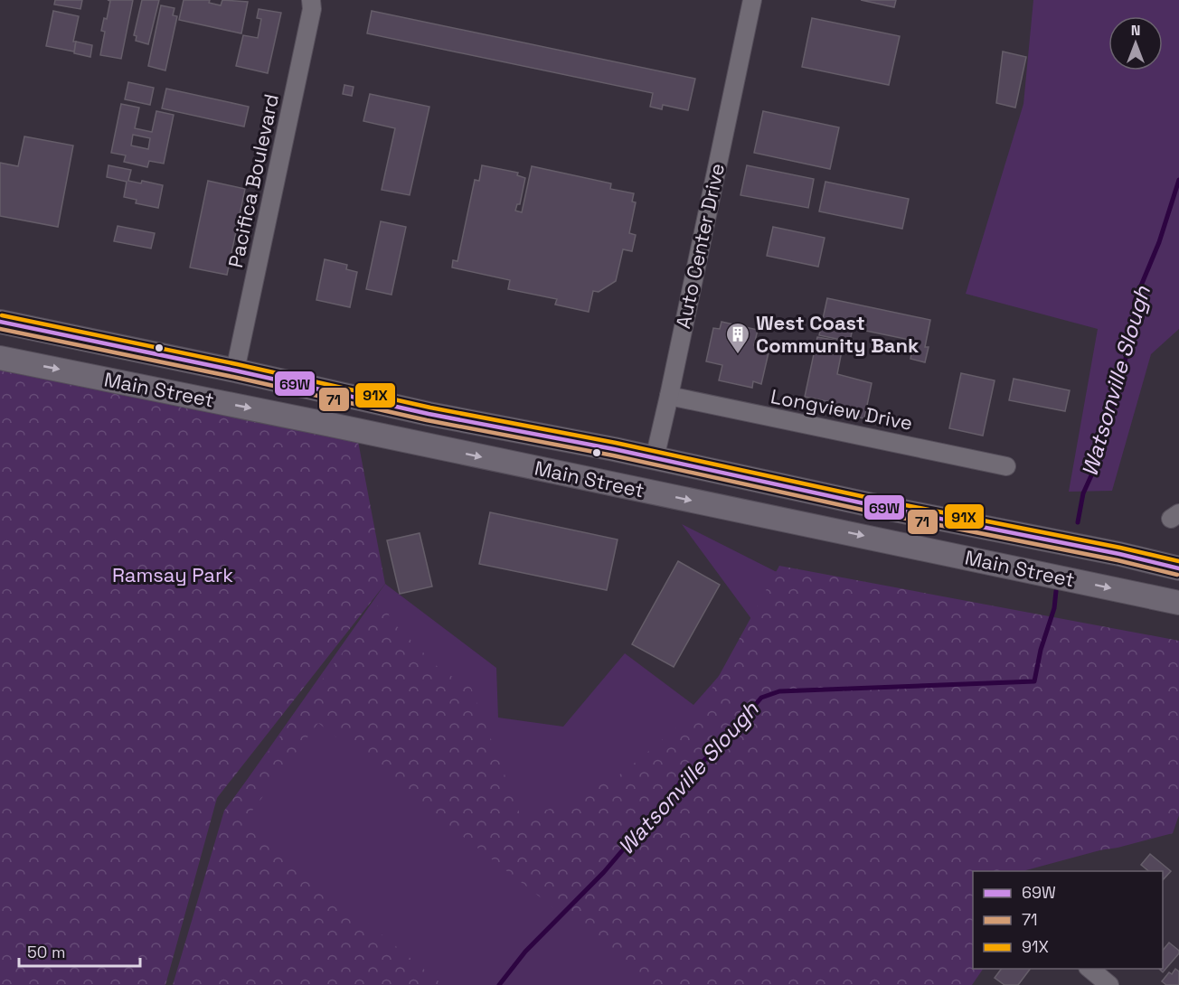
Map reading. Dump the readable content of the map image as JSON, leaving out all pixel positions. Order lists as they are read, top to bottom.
{
  "streets": {
    "main road": ["Auto Center Drive", "Main Street"],
    "street": ["Pacifica Boulevard", "Longview Drive"]
  },
  "crossings": [
    ["Pacifica Boulevard", "Main Street"],
    ["Auto Center Drive", "Main Street"],
    ["Auto Center Drive", "Longview Drive"]
  ],
  "water": ["Watsonville Slough"],
  "parks": ["Ramsay Park"],
  "places": {
    "building": ["West Coast Community Bank"]
  },
  "lines": ["transit line 91X", "transit line 69W", "transit line 71"],
  "legend": ["69W", "71", "91X"],
  "scale_bar": "50 m",
  "north": "top"
}
